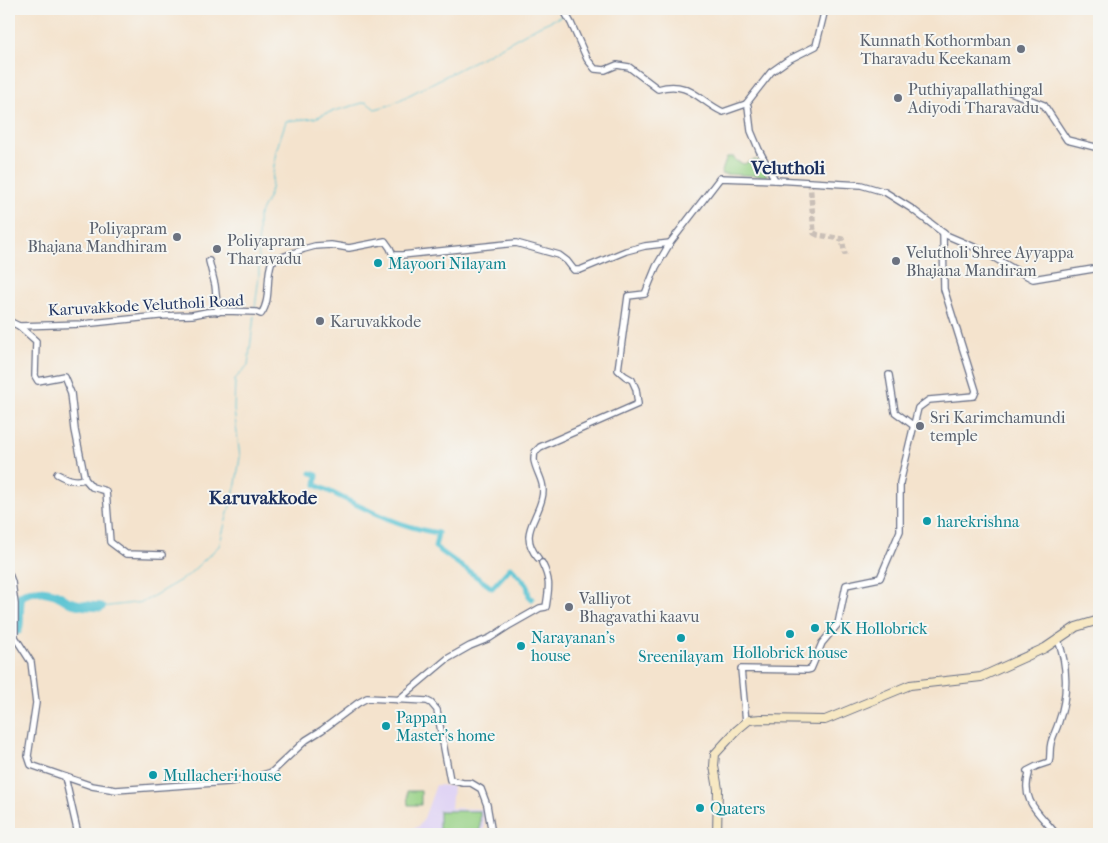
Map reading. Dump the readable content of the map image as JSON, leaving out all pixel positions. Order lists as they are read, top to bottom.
{
  "streets": {
    "street": ["Karuvakkode Velutholi Road"]
  },
  "districts": ["Velutholi", "Karuvakkode"],
  "places": [
    "Kunnath Kothormban Tharavadu Keekanam",
    "Puthiyapallathingal Adiyodi Tharavadu",
    "Poliyapram Bhajana Mandhiram",
    "Poliyapram Tharavadu",
    "Velutholi Shree Ayyappa Bhajana Mandiram",
    "Mayoori Nilayam",
    "Karuvakkode",
    "Sri Karimchamundi temple",
    "harekrishna",
    "Valliyot Bhagavathi kaavu",
    "K K Hollobrick",
    "Hollobrick house",
    "Sreenilayam",
    "Narayanan's house",
    "Pappan Master's home",
    "Mullacheri house",
    "Quaters"
  ]
}
